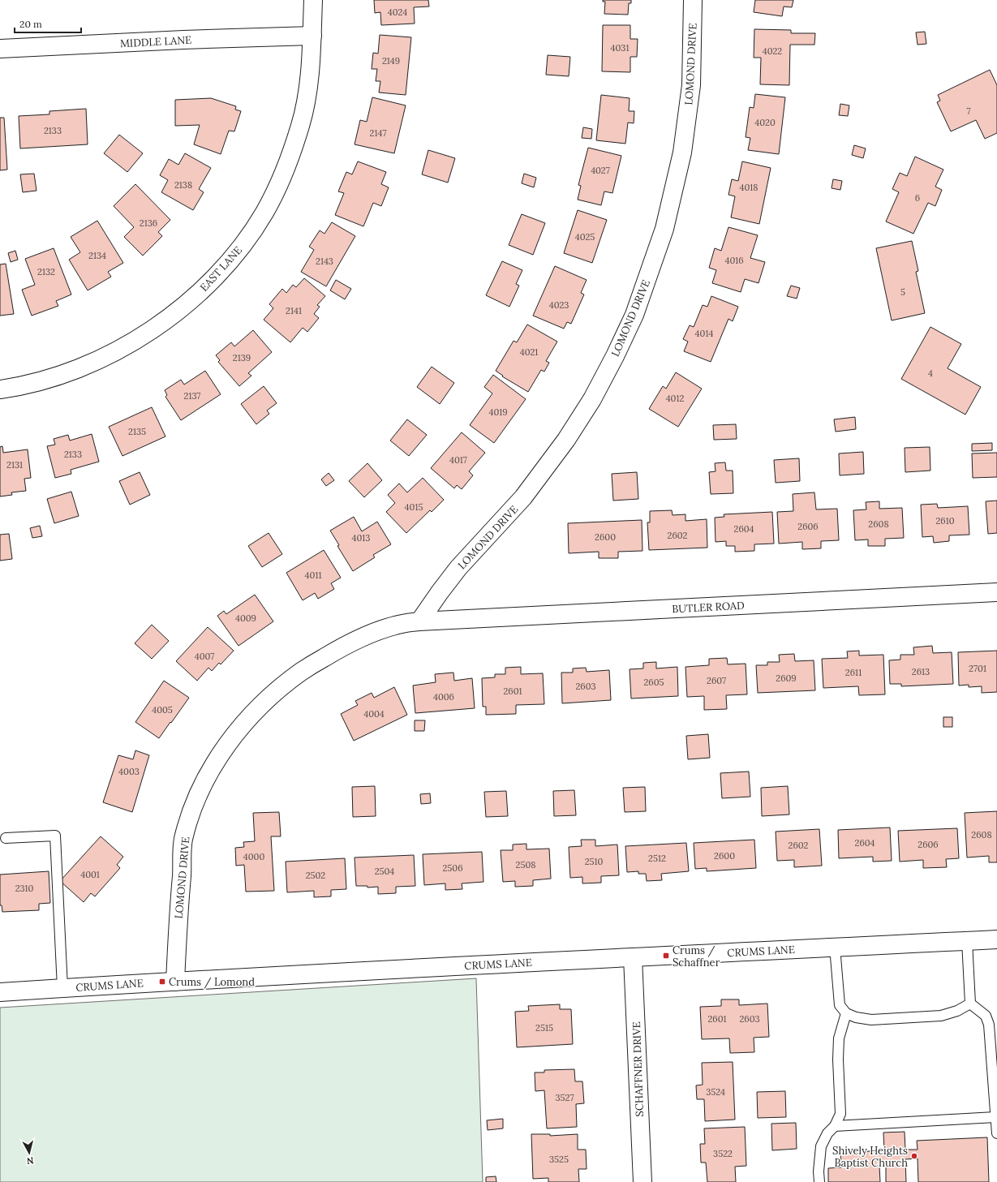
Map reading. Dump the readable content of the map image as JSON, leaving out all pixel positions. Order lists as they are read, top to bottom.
{
  "streets": {
    "street": [
      "MIDDLE LANE",
      "LOMOND DRIVE",
      "EAST LANE",
      "BUTLER ROAD",
      "CRUMS LANE",
      "SCHAFFNER DRIVE"
    ]
  },
  "crossings": [
    ["MIDDLE LANE", "EAST LANE"],
    ["LOMOND DRIVE", "BUTLER ROAD"],
    ["LOMOND DRIVE", "CRUMS LANE"],
    ["CRUMS LANE", "SCHAFFNER DRIVE"]
  ],
  "places": {
    "transit": ["Crums / Schaffner", "Crums / Lomond"],
    "other": ["Shively Heights Baptist Church"]
  },
  "house_numbers": [
    "4024",
    "4031",
    "4022",
    "2149",
    "7",
    "4020",
    "2133",
    "2147",
    "4027",
    "2138",
    "4018",
    "6",
    "2136",
    "4025",
    "2134",
    "4016",
    "2143",
    "2132",
    "5",
    "4023",
    "2141",
    "4014",
    "4021",
    "2139",
    "4",
    "2137",
    "4012",
    "4019",
    "2135",
    "2133",
    "4017",
    "2131",
    "4015",
    "2610",
    "2608",
    "2606",
    "2604",
    "2602",
    "2600",
    "4013",
    "4011",
    "4009",
    "4007",
    "2701",
    "2613",
    "2611",
    "2609",
    "2607",
    "2605",
    "2603",
    "2601",
    "4006",
    "4005",
    "4004",
    "4003",
    "2608",
    "2604",
    "2606",
    "2602",
    "2600",
    "4000",
    "2512",
    "2510",
    "2508",
    "2506",
    "2504",
    "4001",
    "2502",
    "2310",
    "2601",
    "2603",
    "2515",
    "3524",
    "3527",
    "3522",
    "3525"
  ],
  "scale_bar": "20 m",
  "north": "bottom"
}
